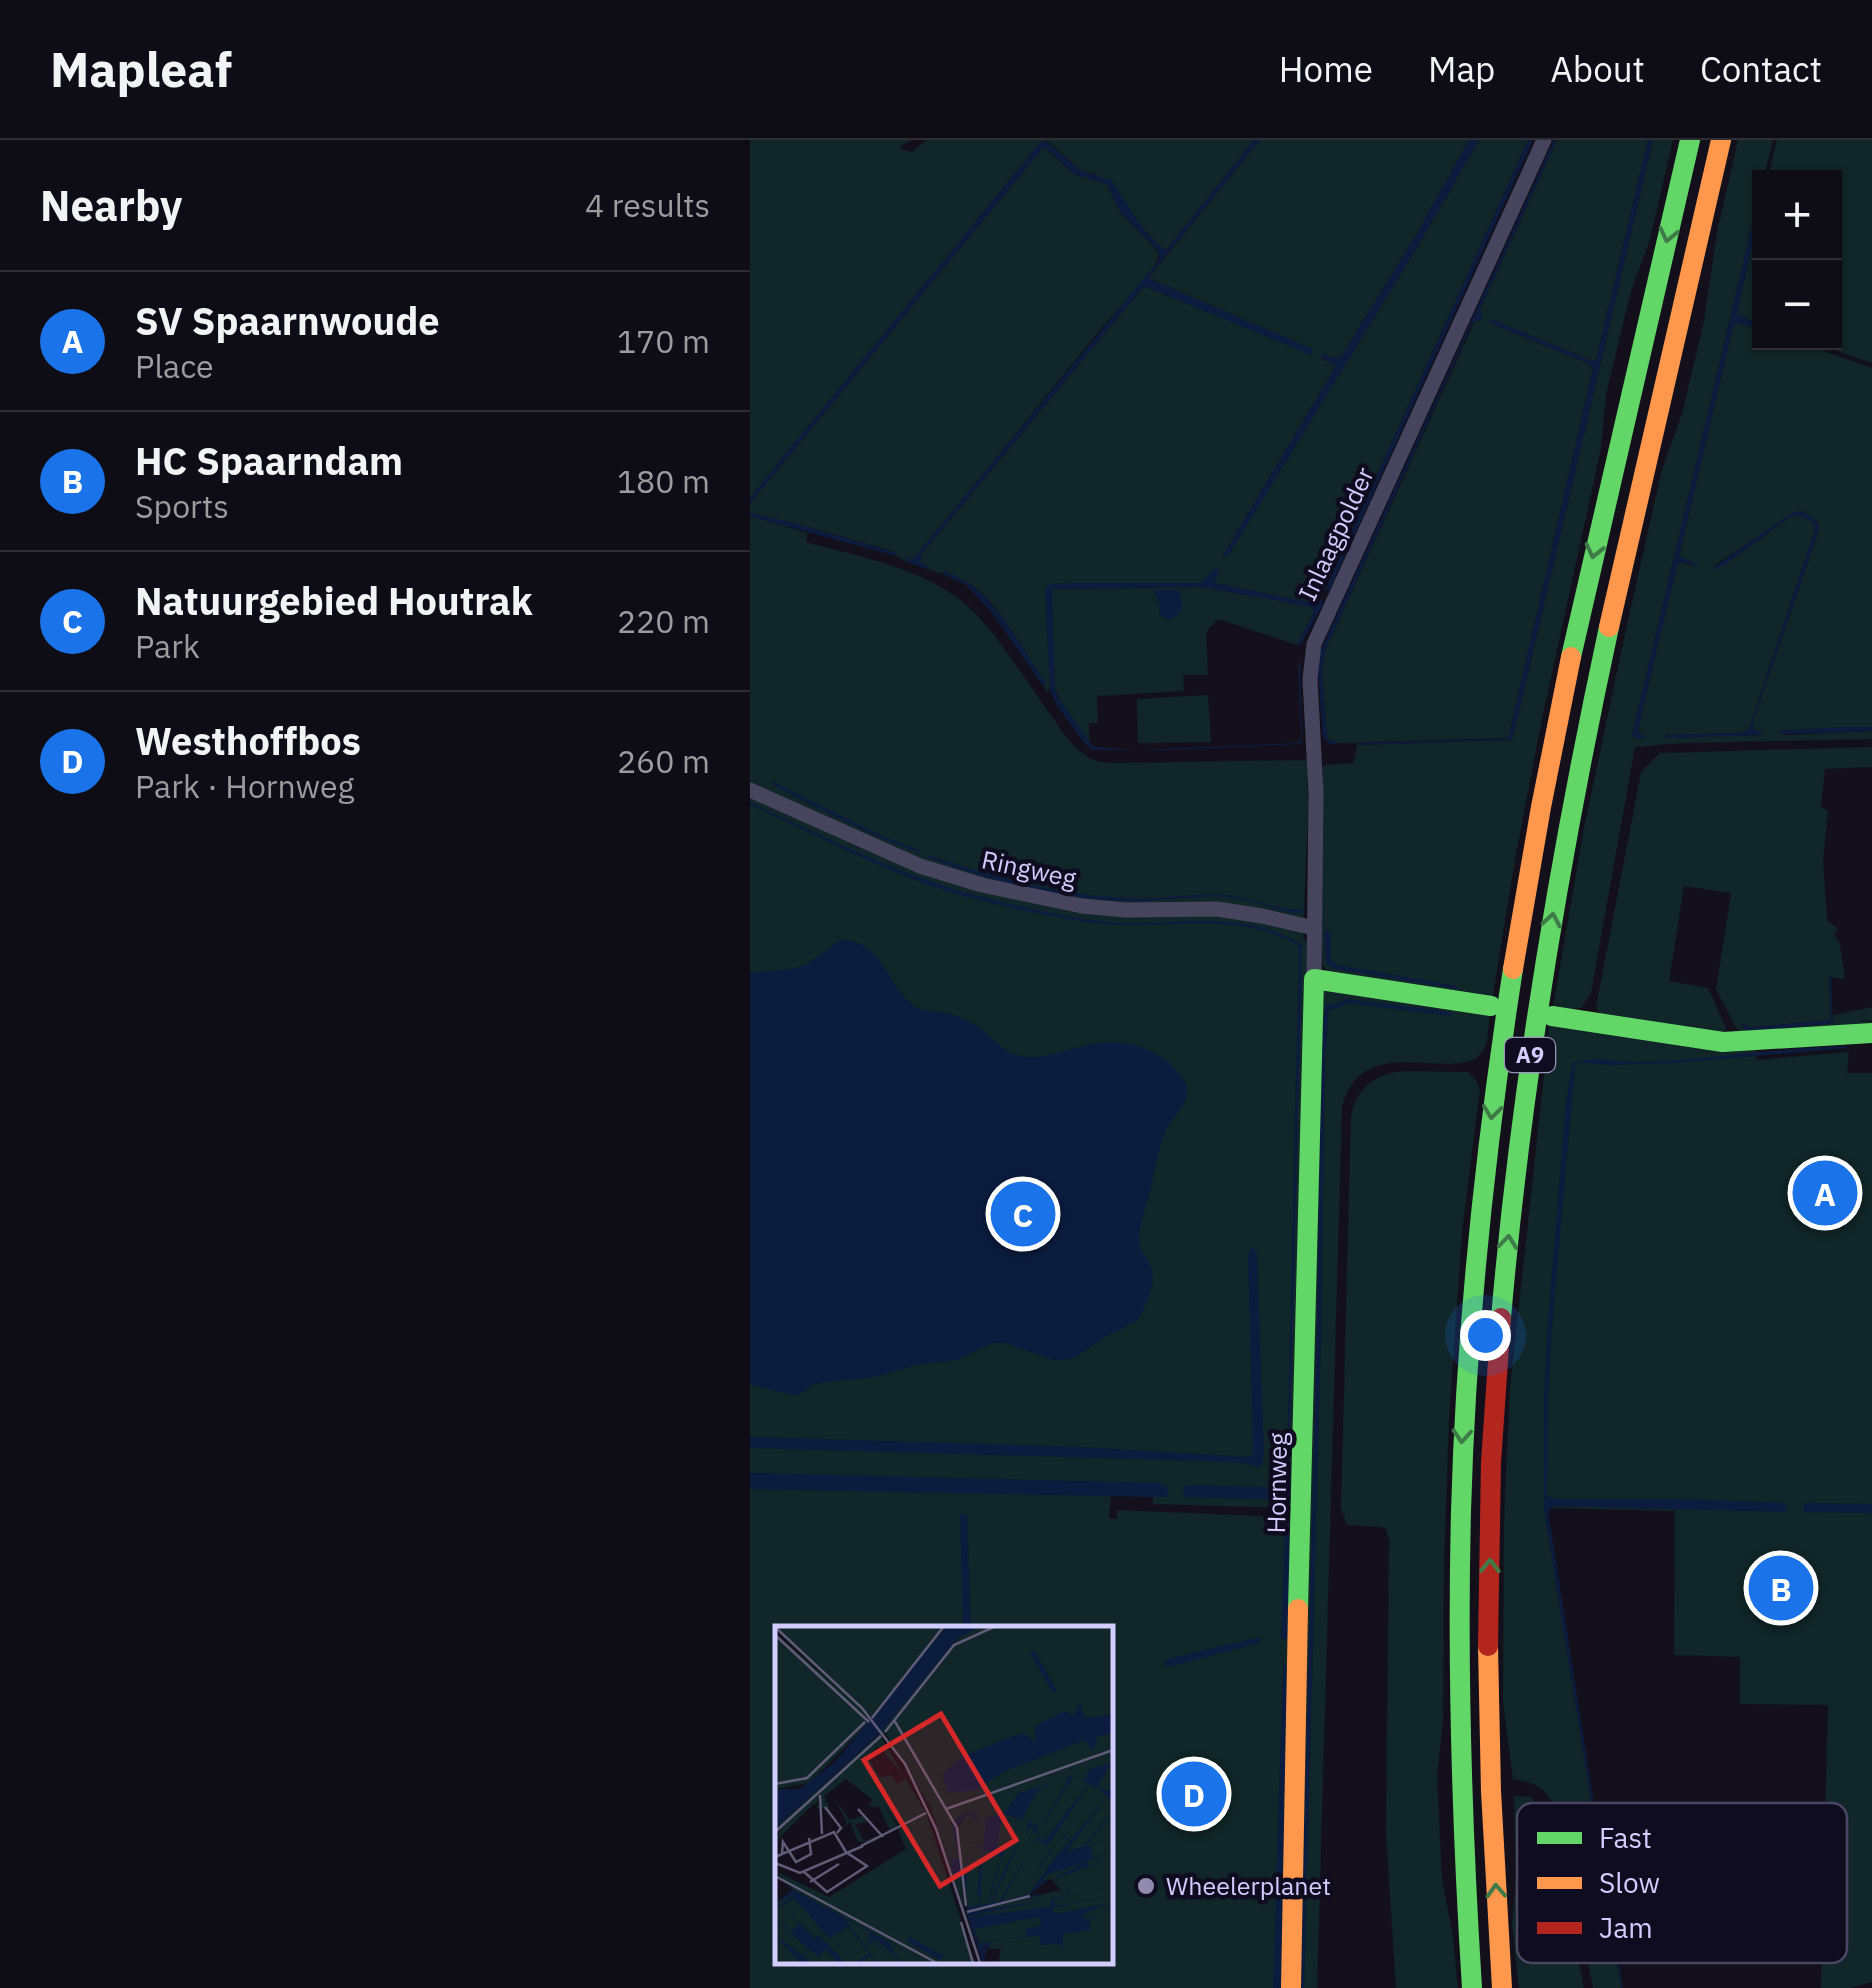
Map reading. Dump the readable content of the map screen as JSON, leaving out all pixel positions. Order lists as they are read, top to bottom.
{
  "streets": {
    "main road": ["A9", "Hornweg"],
    "street": ["Inlaagpolder", "Ringweg"]
  },
  "crossings": [
    ["Inlaagpolder", "Ringweg"],
    ["Inlaagpolder", "Hornweg"]
  ],
  "places": ["Wheelerplanet"],
  "legend": ["Fast", "Slow", "Jam"],
  "page": {
    "header": "Mapleaf",
    "nav": [
      "Home",
      "Map",
      "About",
      "Contact"
    ],
    "heading": ["Nearby", "4 results"],
    "map_buttons": ["+", "−"],
    "list": [
      {
        "mark": "A",
        "name": "SV Spaarnwoude",
        "note": "Place",
        "value": "170 m"
      },
      {
        "mark": "B",
        "name": "HC Spaarndam",
        "note": "Sports",
        "value": "180 m"
      },
      {
        "mark": "C",
        "name": "Natuurgebied Houtrak",
        "note": "Park",
        "value": "220 m"
      },
      {
        "mark": "D",
        "name": "Westhoffbos",
        "note": "Park · Hornweg",
        "value": "260 m"
      }
    ],
    "pins": [
      "A",
      "C",
      "B",
      "D"
    ]
  }
}
